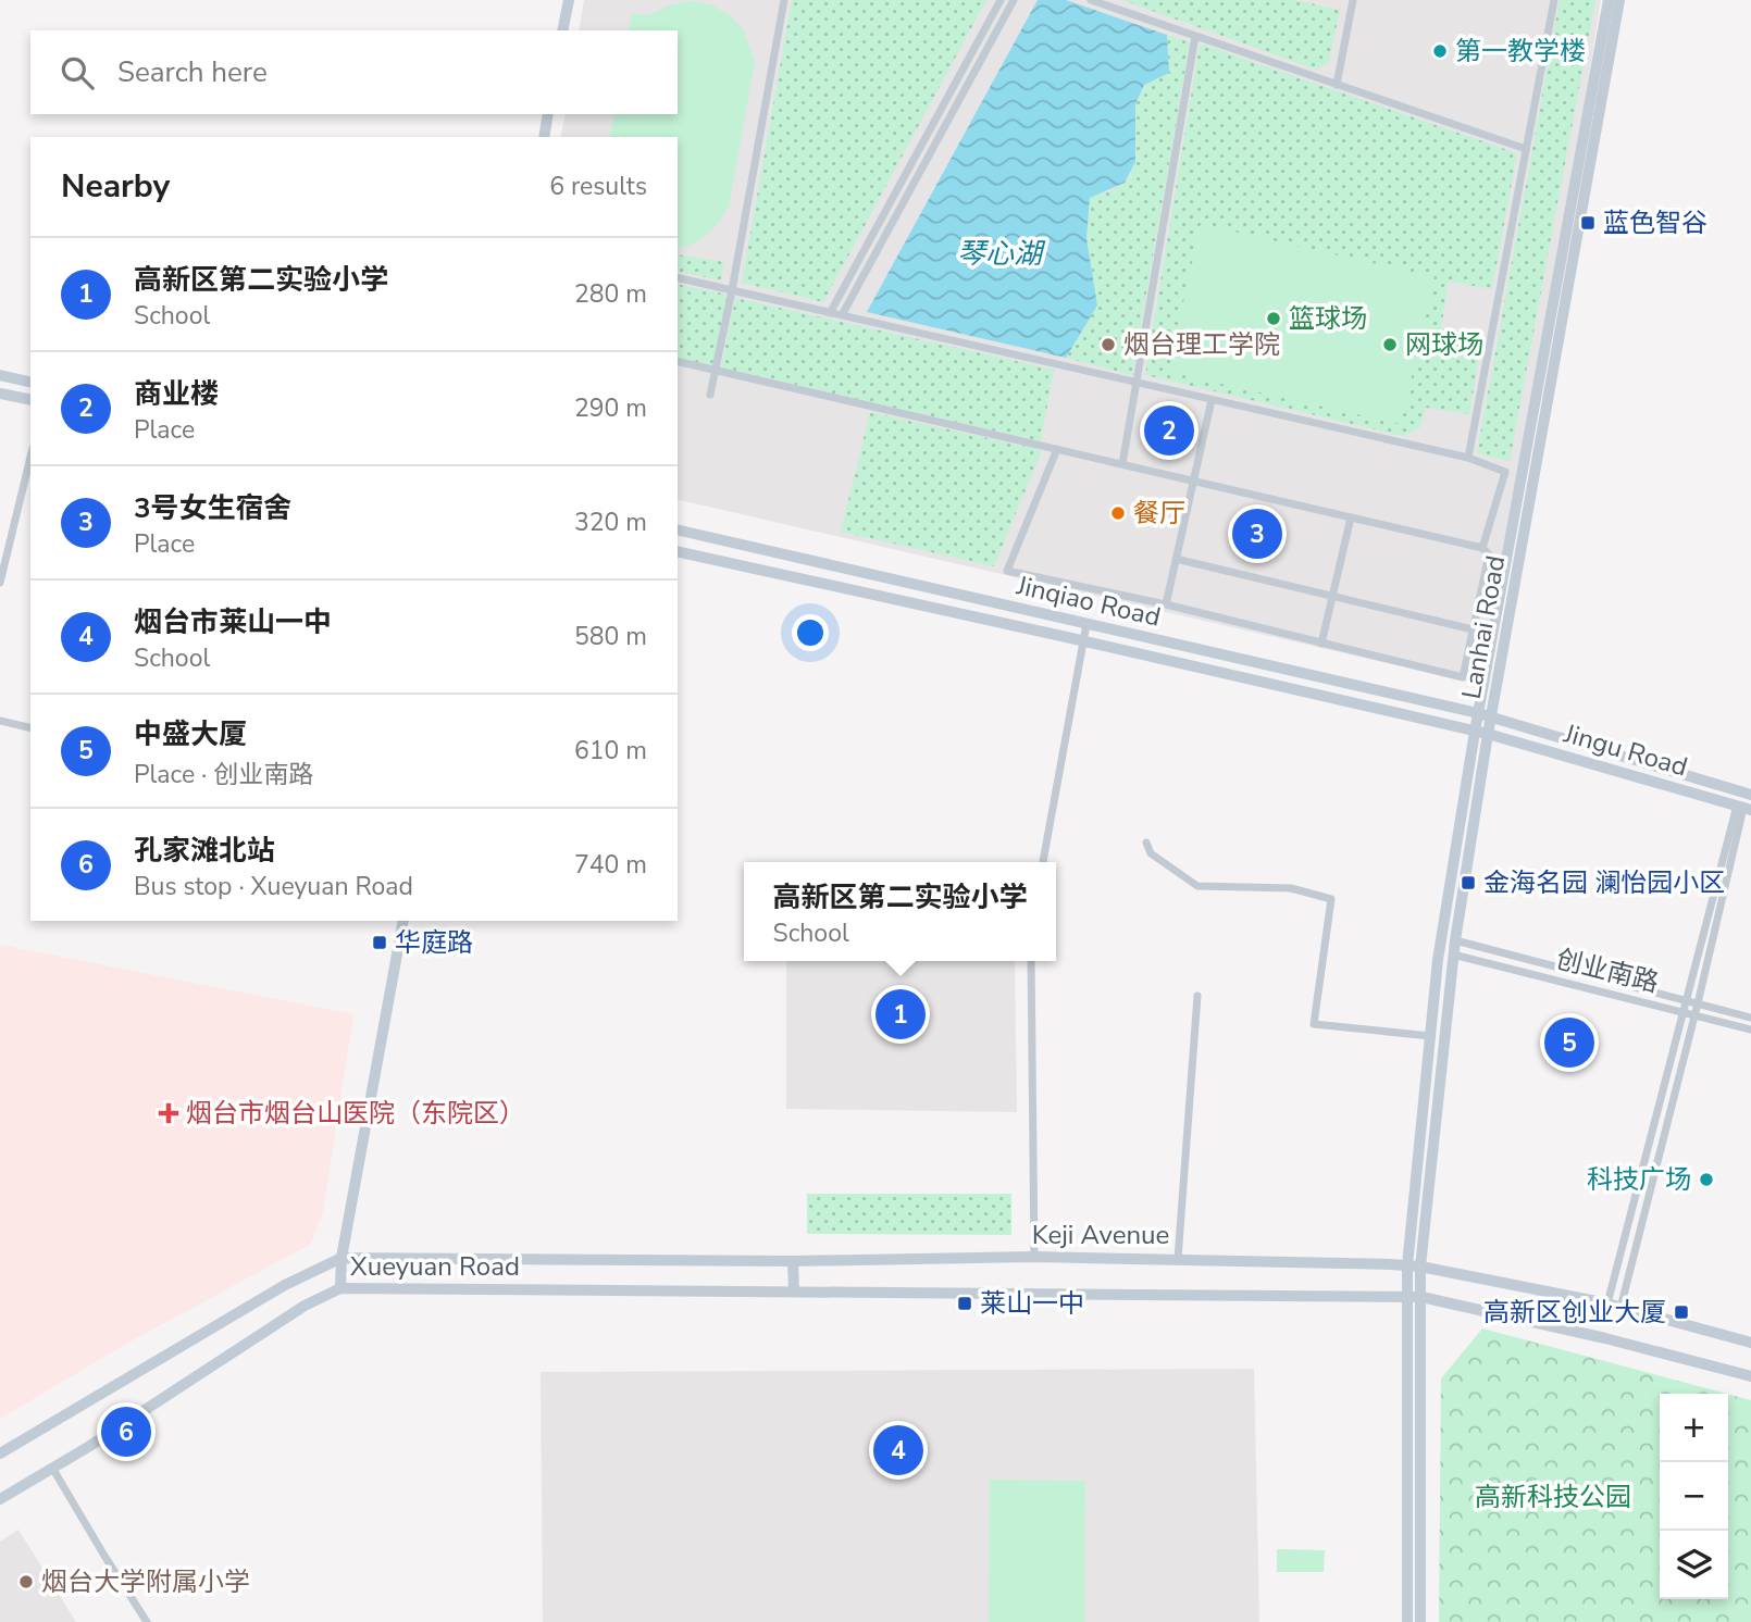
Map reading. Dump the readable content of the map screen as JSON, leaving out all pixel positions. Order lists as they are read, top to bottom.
{
  "streets": {
    "street": [
      "Jinqiao Road",
      "Lanhai Road",
      "Jingu Road",
      "创业南路",
      "Keji Avenue",
      "Xueyuan Road"
    ]
  },
  "crossings": [
    ["Jinqiao Road", "Lanhai Road"],
    ["Jinqiao Road", "Jingu Road"],
    ["Lanhai Road", "Jingu Road"],
    ["Lanhai Road", "创业南路"],
    ["Lanhai Road", "Keji Avenue"],
    ["Keji Avenue", "Xueyuan Road"]
  ],
  "water": ["琴心湖"],
  "parks": ["高新科技公园"],
  "places": {
    "other": [
      "第一教学楼",
      "篮球场",
      "烟台理工学院",
      "网球场",
      "餐厅",
      "科技广场",
      "烟台大学附属小学"
    ],
    "transit": [
      "蓝色智谷",
      "金海名园 澜怡园小区",
      "华庭路",
      "莱山一中",
      "高新区创业大厦"
    ],
    "health": ["烟台市烟台山医院（东院区）"]
  },
  "page": {
    "search": "Search here",
    "heading": ["Nearby", "6 results"],
    "list": [
      {
        "mark": "1",
        "name": "高新区第二实验小学",
        "note": "School",
        "value": "280 m"
      },
      {
        "mark": "2",
        "name": "商业楼",
        "note": "Place",
        "value": "290 m"
      },
      {
        "mark": "3",
        "name": "3号女生宿舍",
        "note": "Place",
        "value": "320 m"
      },
      {
        "mark": "4",
        "name": "烟台市莱山一中",
        "note": "School",
        "value": "580 m"
      },
      {
        "mark": "5",
        "name": "中盛大厦",
        "note": "Place · 创业南路",
        "value": "610 m"
      },
      {
        "mark": "6",
        "name": "孔家滩北站",
        "note": "Bus stop · Xueyuan Road",
        "value": "740 m"
      }
    ],
    "pins": [
      "2",
      "3",
      "1",
      "5",
      "6",
      "4"
    ],
    "popup": ["高新区第二实验小学", "School"],
    "map_buttons": ["+", "−"]
  }
}
